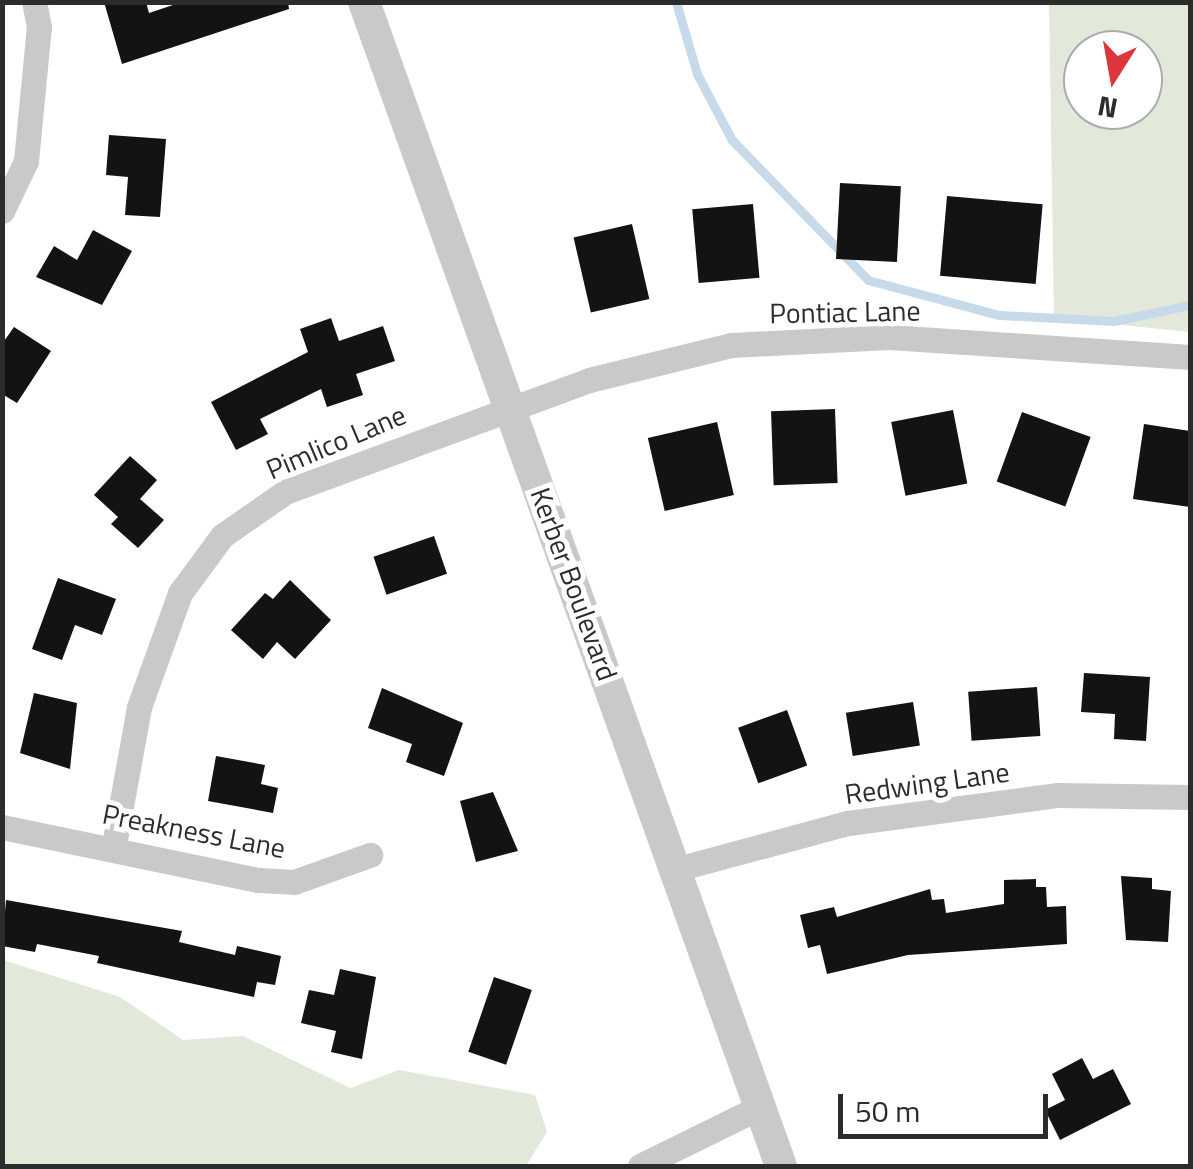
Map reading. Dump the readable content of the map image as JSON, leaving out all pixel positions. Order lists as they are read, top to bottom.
{
  "streets": {
    "street": [
      "Pontiac Lane",
      "Pimlico Lane",
      "Kerber Boulevard",
      "Redwing Lane",
      "Preakness Lane"
    ]
  },
  "crossings": [
    ["Pontiac Lane", "Pimlico Lane"],
    ["Pontiac Lane", "Kerber Boulevard"],
    ["Pimlico Lane", "Kerber Boulevard"],
    ["Pimlico Lane", "Preakness Lane"],
    ["Kerber Boulevard", "Redwing Lane"]
  ],
  "scale_bar": "50 m",
  "north": "bottom"
}
